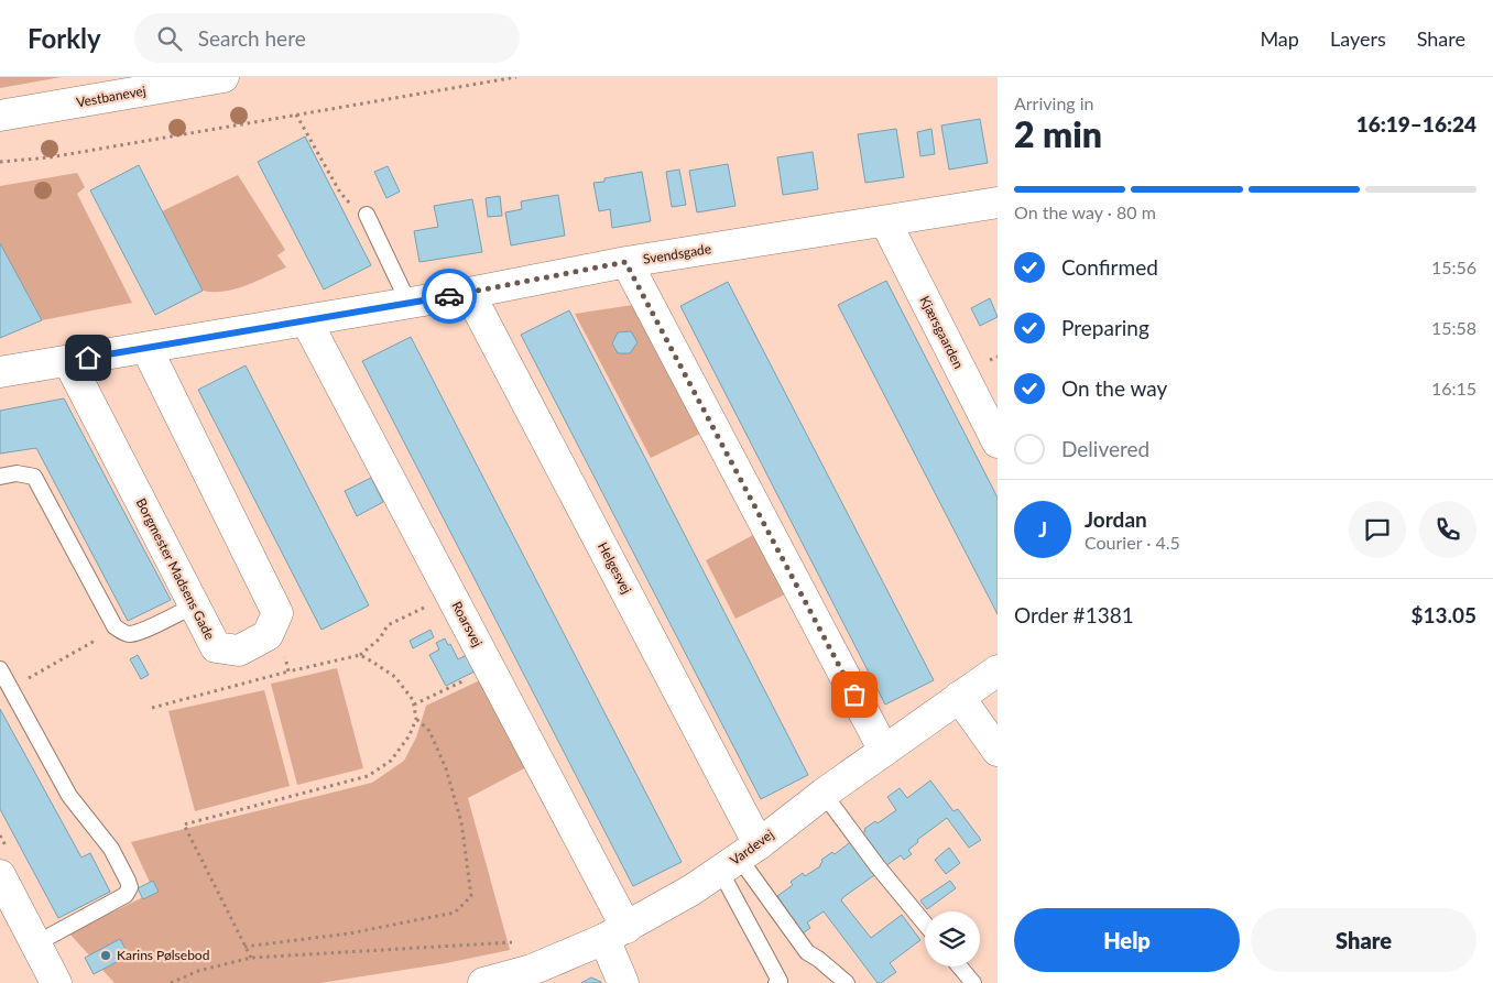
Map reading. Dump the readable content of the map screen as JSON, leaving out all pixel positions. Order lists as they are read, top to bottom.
{
  "streets": {
    "street": [
      "Vestbanevej",
      "Svendsgade",
      "Kjærsgaarden",
      "Helgesvej",
      "Borgmester Madsens Gade",
      "Roarsvej",
      "Vardevej"
    ]
  },
  "crossings": [
    ["Svendsgade", "Kjærsgaarden"],
    ["Svendsgade", "Helgesvej"],
    ["Svendsgade", "Borgmester Madsens Gade"],
    ["Svendsgade", "Roarsvej"],
    ["Helgesvej", "Vardevej"],
    ["Roarsvej", "Vardevej"]
  ],
  "places": ["Karins Pølsebod"],
  "page": {
    "header": "Forkly",
    "search": "Search here",
    "nav": ["Map", "Layers", "Share"],
    "heading": ["2 min", "Arriving in", "16:19–16:24"],
    "panel": [
      "Jordan",
      "Courier · 4.5",
      "Order #1381",
      "$13.05"
    ],
    "bar": "On the way · 80 m",
    "list": [
      ["Confirmed", "15:56"],
      ["Preparing", "15:58"],
      ["On the way", "16:15"],
      "Delivered"
    ],
    "round": "J",
    "buttons": ["Help", "Share"]
  }
}
